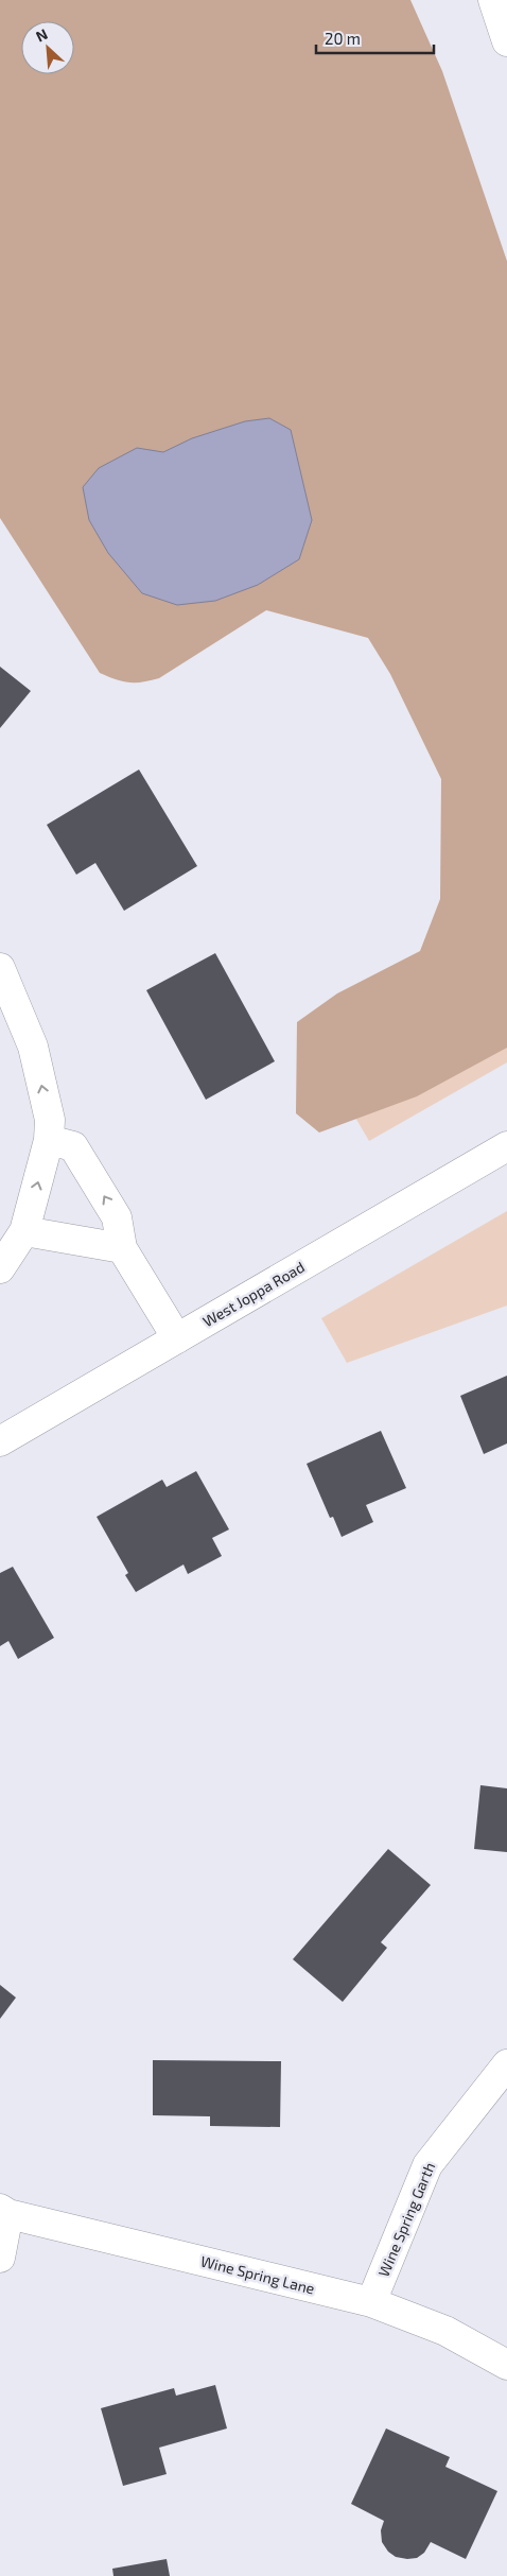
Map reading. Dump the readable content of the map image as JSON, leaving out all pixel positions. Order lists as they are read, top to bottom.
{
  "streets": {
    "street": ["West Joppa Road", "Wine Spring Garth", "Wine Spring Lane"]
  },
  "crossings": [
    ["Wine Spring Garth", "Wine Spring Lane"]
  ],
  "scale_bar": "20 m",
  "north": "top left"
}
